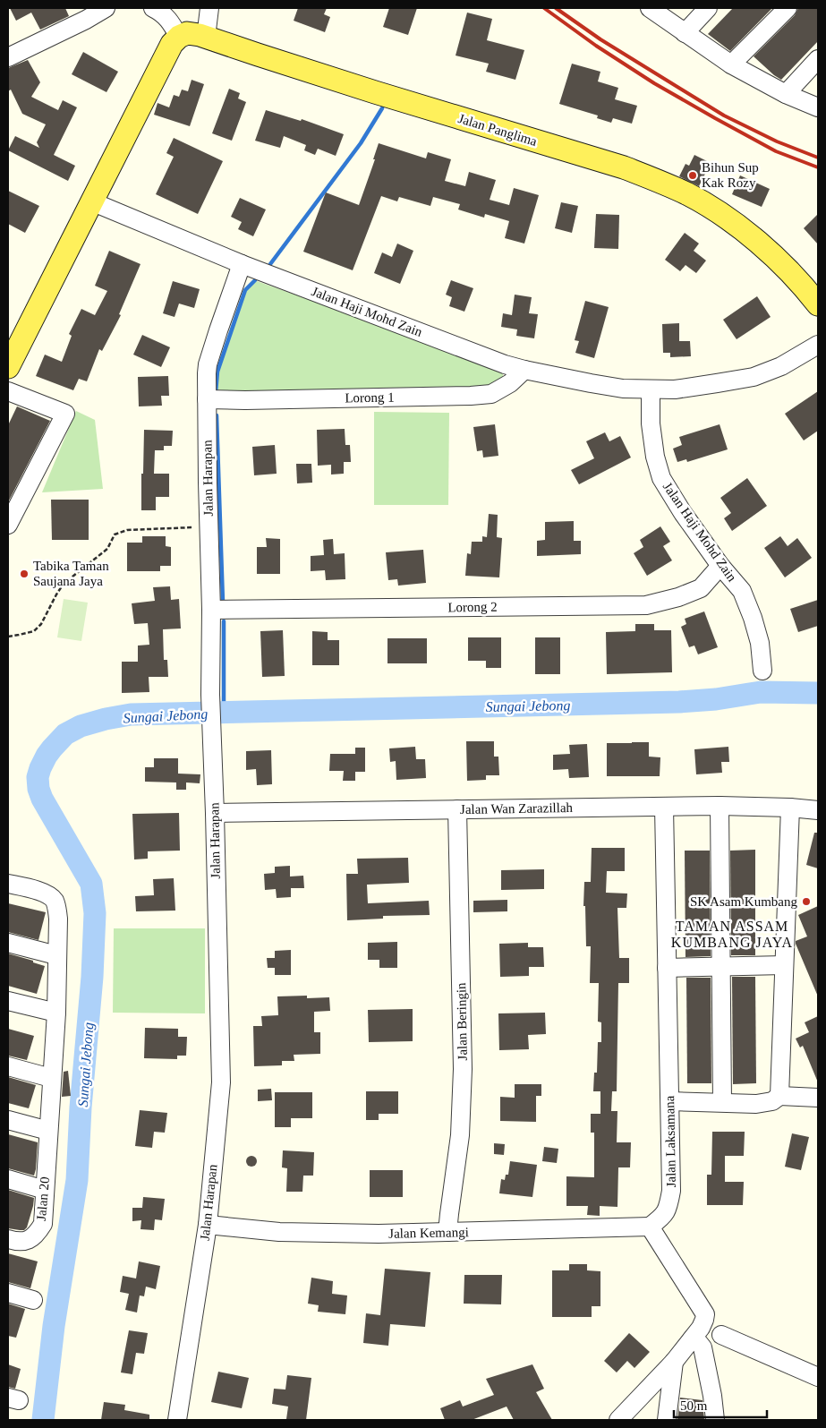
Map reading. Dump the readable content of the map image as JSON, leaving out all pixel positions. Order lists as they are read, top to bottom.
{
  "streets": {
    "main road": ["Jalan Panglima"],
    "street": [
      "Jalan Haji Mohd Zain",
      "Lorong 1",
      "Jalan Harapan",
      "Lorong 2",
      "Jalan Wan Zarazillah",
      "Jalan Beringin",
      "Jalan Laksamana",
      "Jalan 20",
      "Jalan Kemangi"
    ]
  },
  "crossings": [
    ["Jalan Haji Mohd Zain", "Lorong 1"],
    ["Jalan Haji Mohd Zain", "Jalan Harapan"],
    ["Jalan Haji Mohd Zain", "Lorong 2"],
    ["Lorong 1", "Jalan Harapan"],
    ["Jalan Harapan", "Lorong 2"],
    ["Jalan Harapan", "Jalan Wan Zarazillah"],
    ["Jalan Harapan", "Jalan Kemangi"],
    ["Jalan Wan Zarazillah", "Jalan Beringin"],
    ["Jalan Wan Zarazillah", "Jalan Laksamana"],
    ["Jalan Beringin", "Jalan Kemangi"],
    ["Jalan Laksamana", "Jalan Kemangi"]
  ],
  "districts": ["TAMAN ASSAM KUMBANG JAYA"],
  "water": ["Sungai Jebong"],
  "places": ["Bihun Sup Kak Rozy", "Tabika Taman Saujana Jaya", "SK Asam Kumbang"],
  "scale_bar": "50 m"
}
